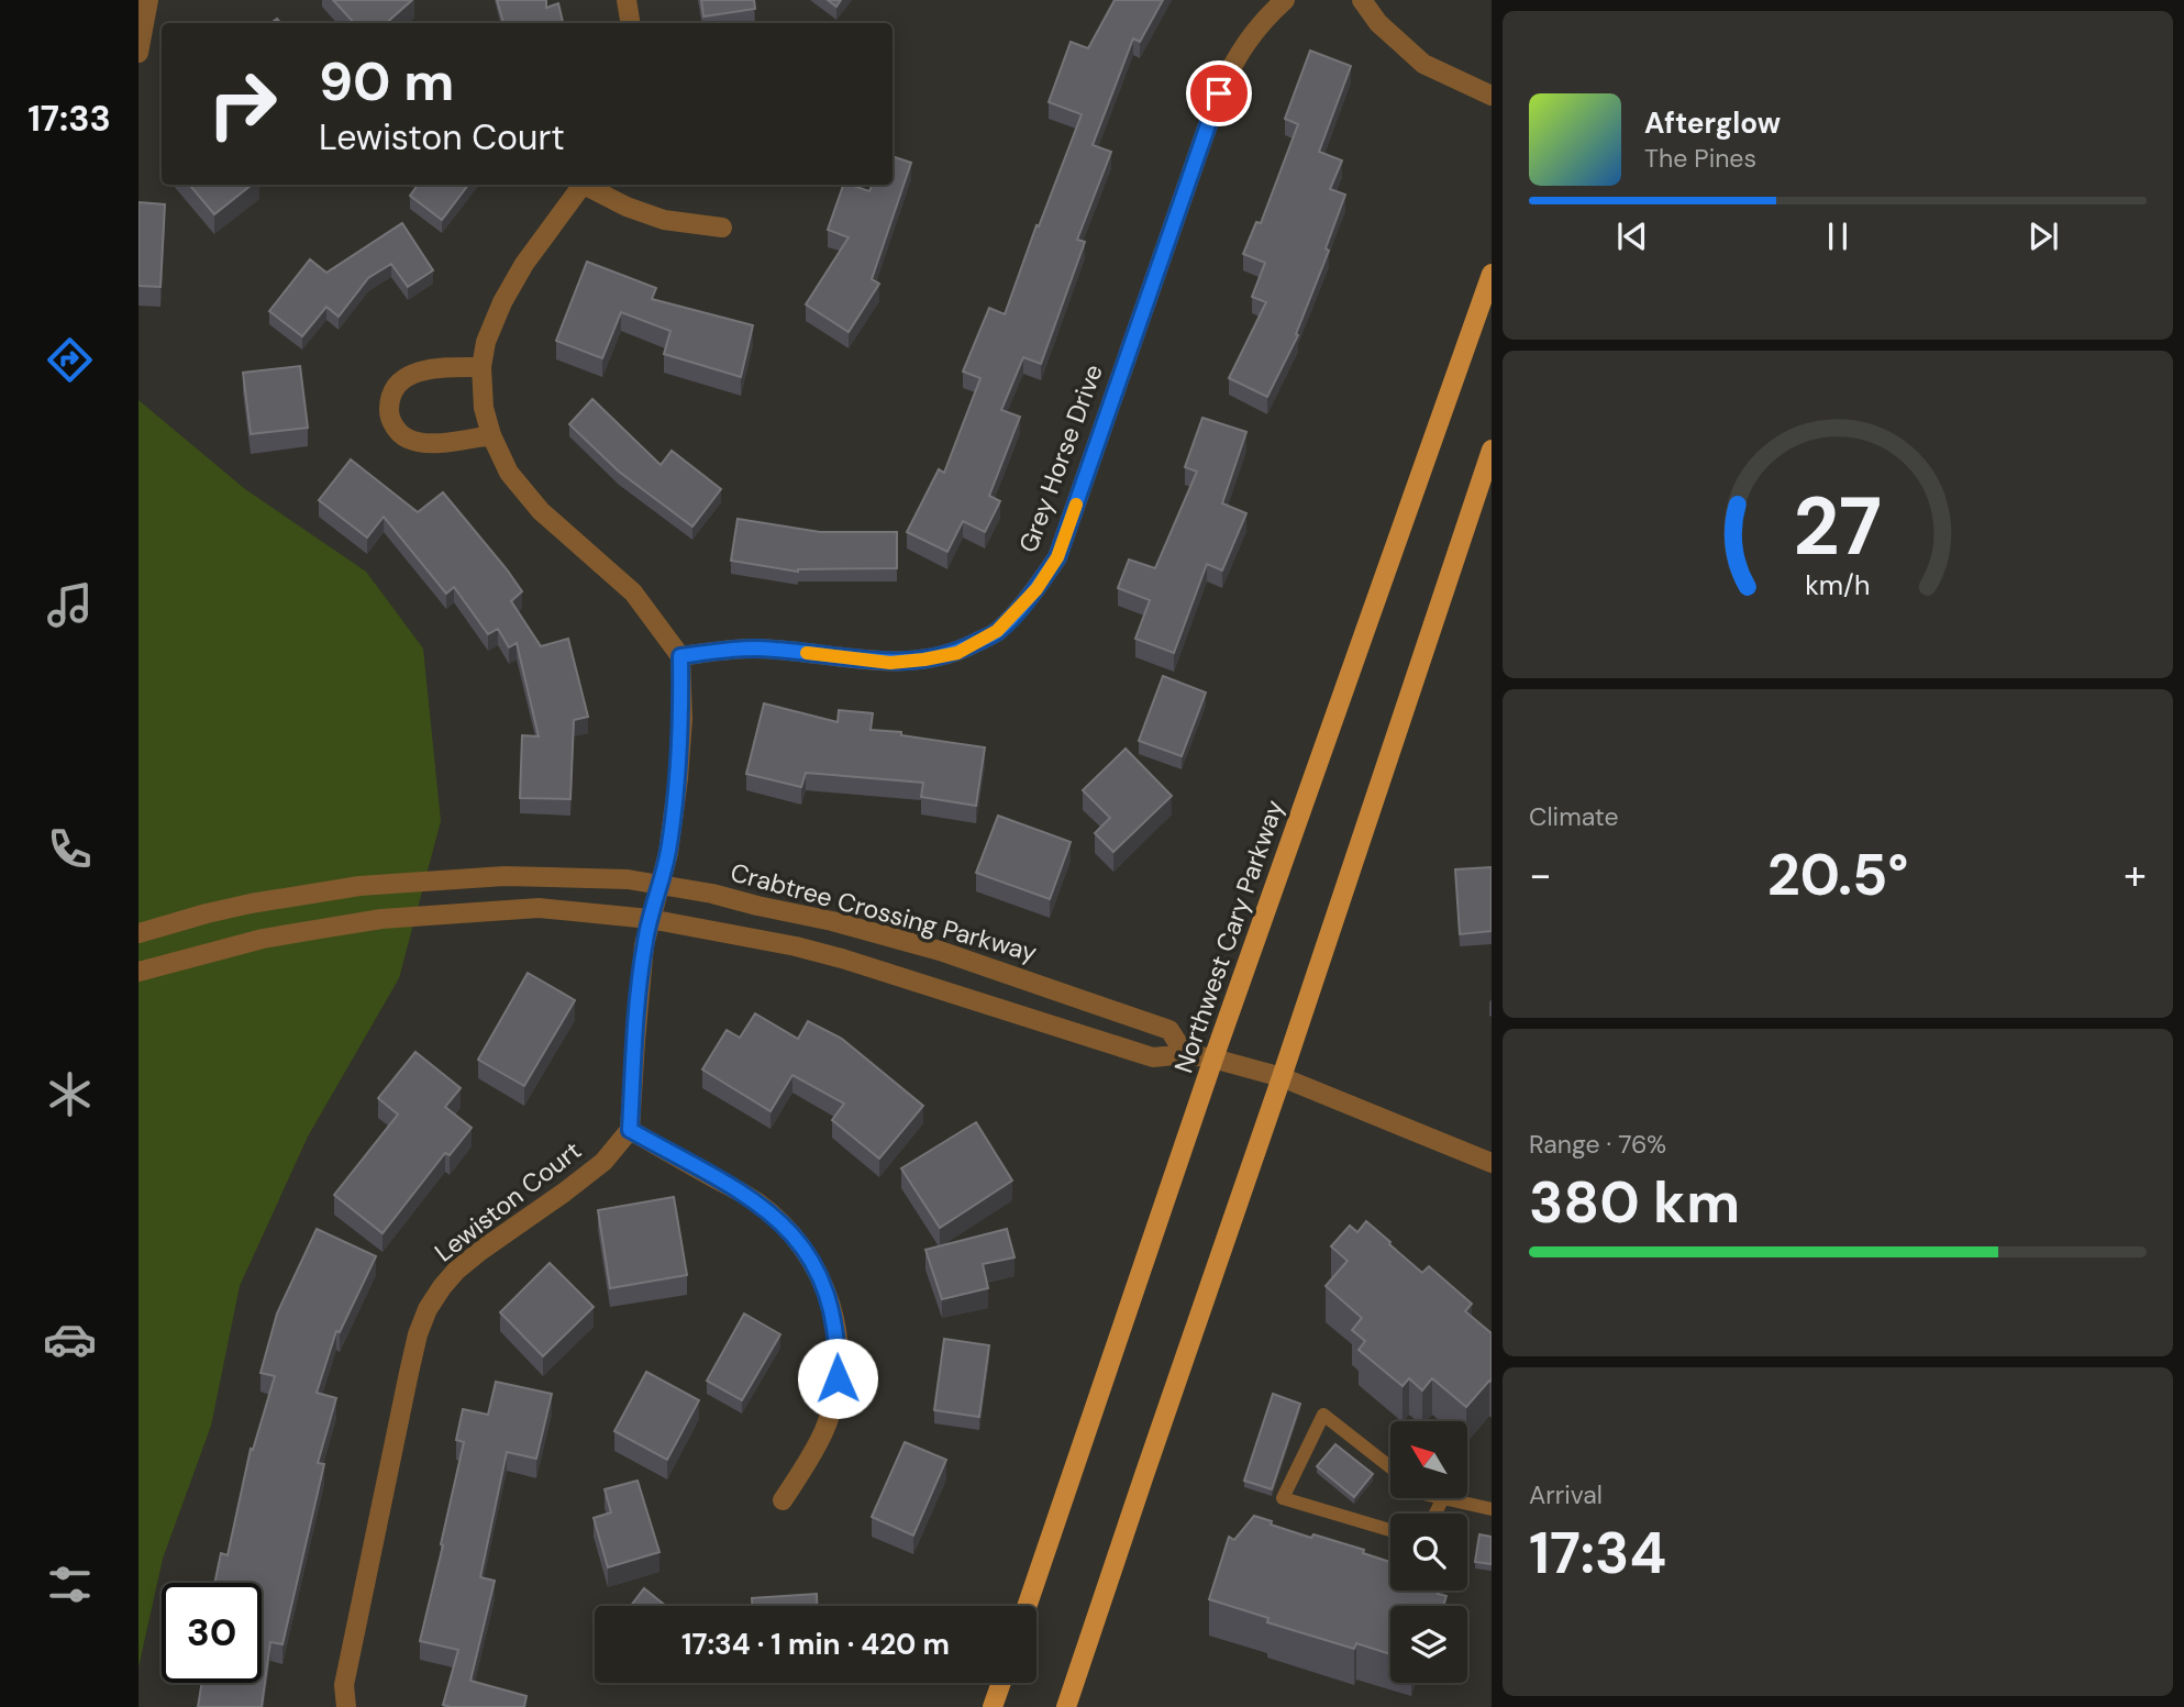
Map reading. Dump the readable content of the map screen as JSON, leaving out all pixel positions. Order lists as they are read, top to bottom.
{
  "streets": {
    "main road": ["Northwest Cary Parkway"],
    "street": ["Grey Horse Drive", "Crabtree Crossing Parkway", "Lewiston Court"]
  },
  "north": "top left",
  "page": {
    "tabs": "17:33",
    "turn": ["90 m", "Lewiston Court"],
    "song": ["Afterglow", "The Pines"],
    "tile": [
      "Climate",
      ["Range · 76%", "380 km"],
      ["Arrival", "17:34"]
    ],
    "heat": ["−", "20.5°", "+"],
    "limit": "30",
    "trip": "17:34 · 1 min · 420 m",
    "gauge": ["27", "km/h"]
  }
}
